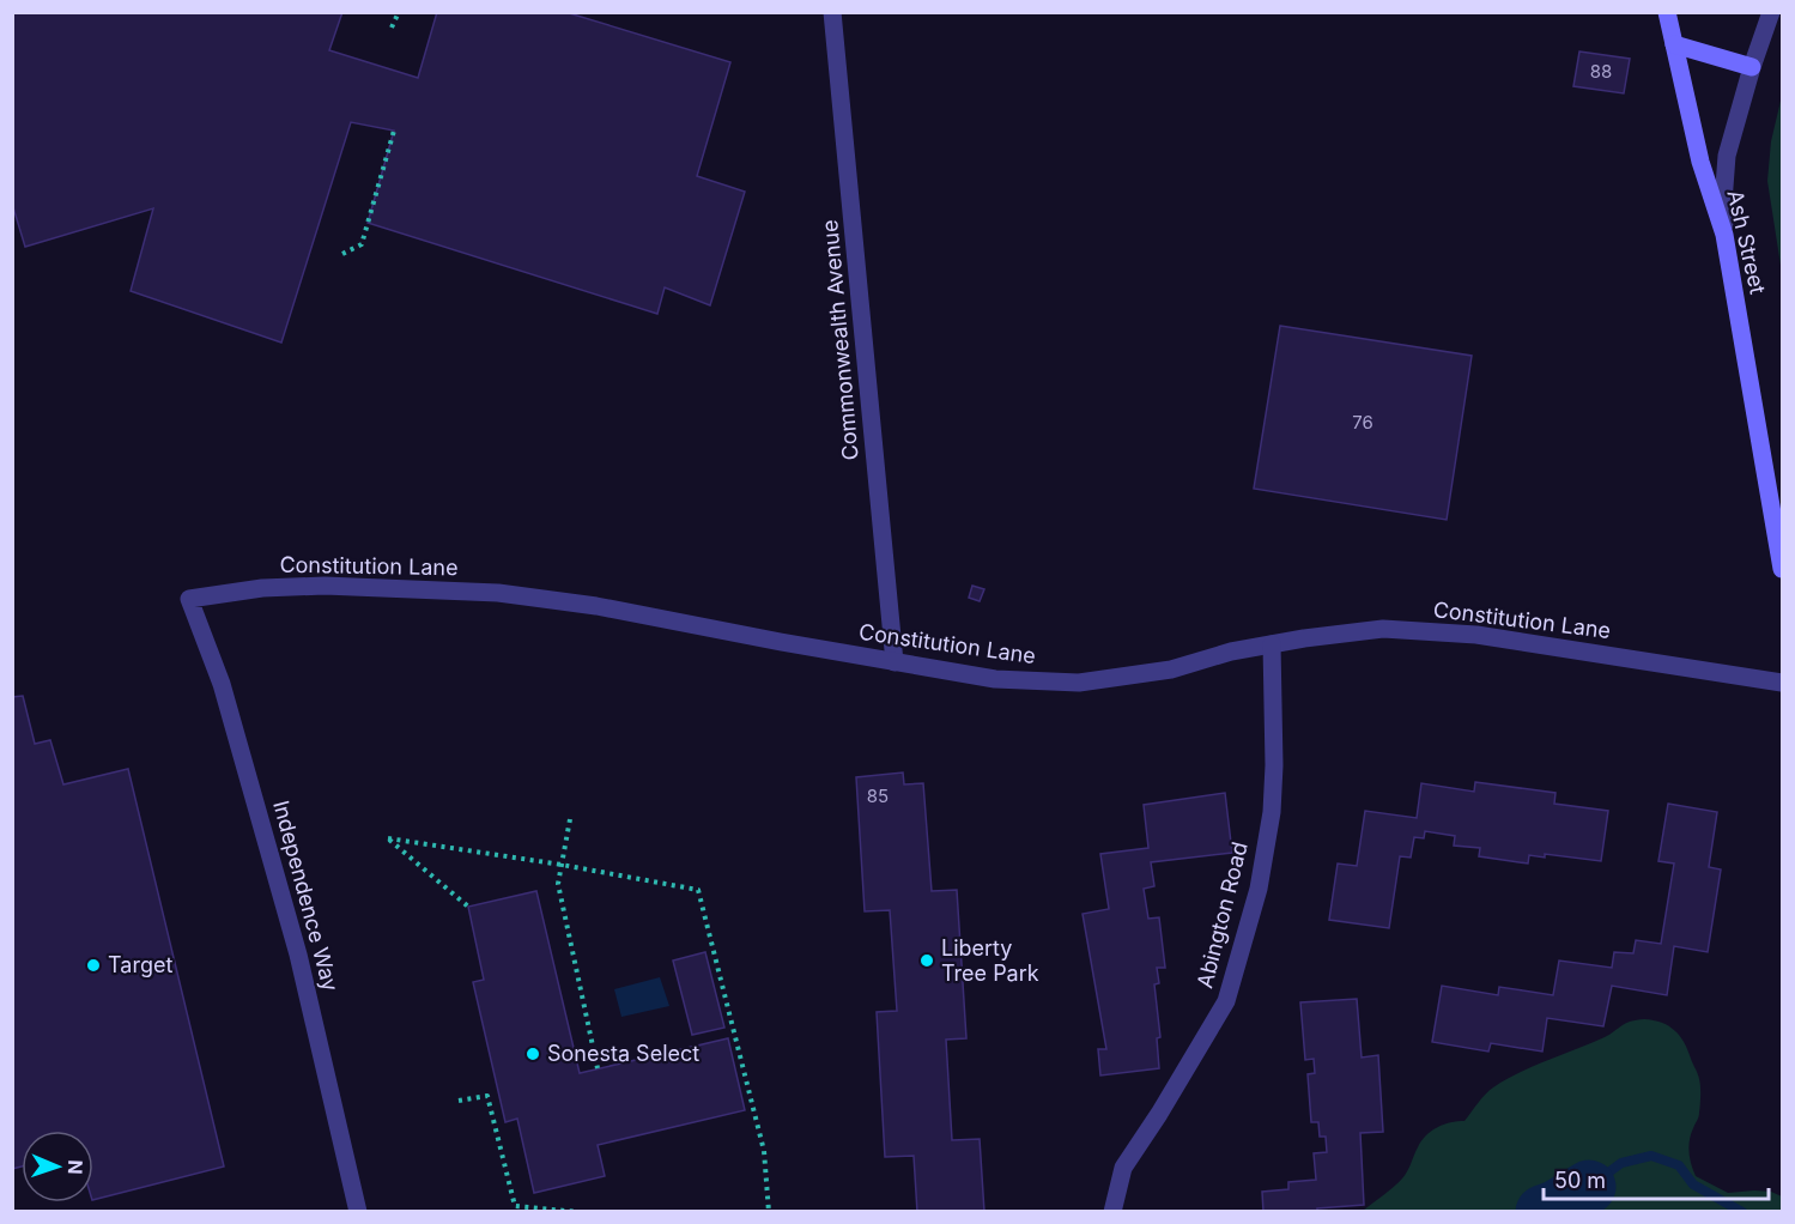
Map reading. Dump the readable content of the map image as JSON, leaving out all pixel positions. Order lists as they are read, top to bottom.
{
  "streets": {
    "street": [
      "Ash Street",
      "Commonwealth Avenue",
      "Constitution Lane",
      "Independence Way",
      "Abington Road"
    ]
  },
  "crossings": [
    ["Commonwealth Avenue", "Constitution Lane"],
    ["Constitution Lane", "Independence Way"],
    ["Constitution Lane", "Abington Road"]
  ],
  "places": ["Liberty Tree Park", "Target", "Sonesta Select"],
  "house_numbers": ["88", "76", "85"],
  "scale_bar": "50 m",
  "north": "right"
}
